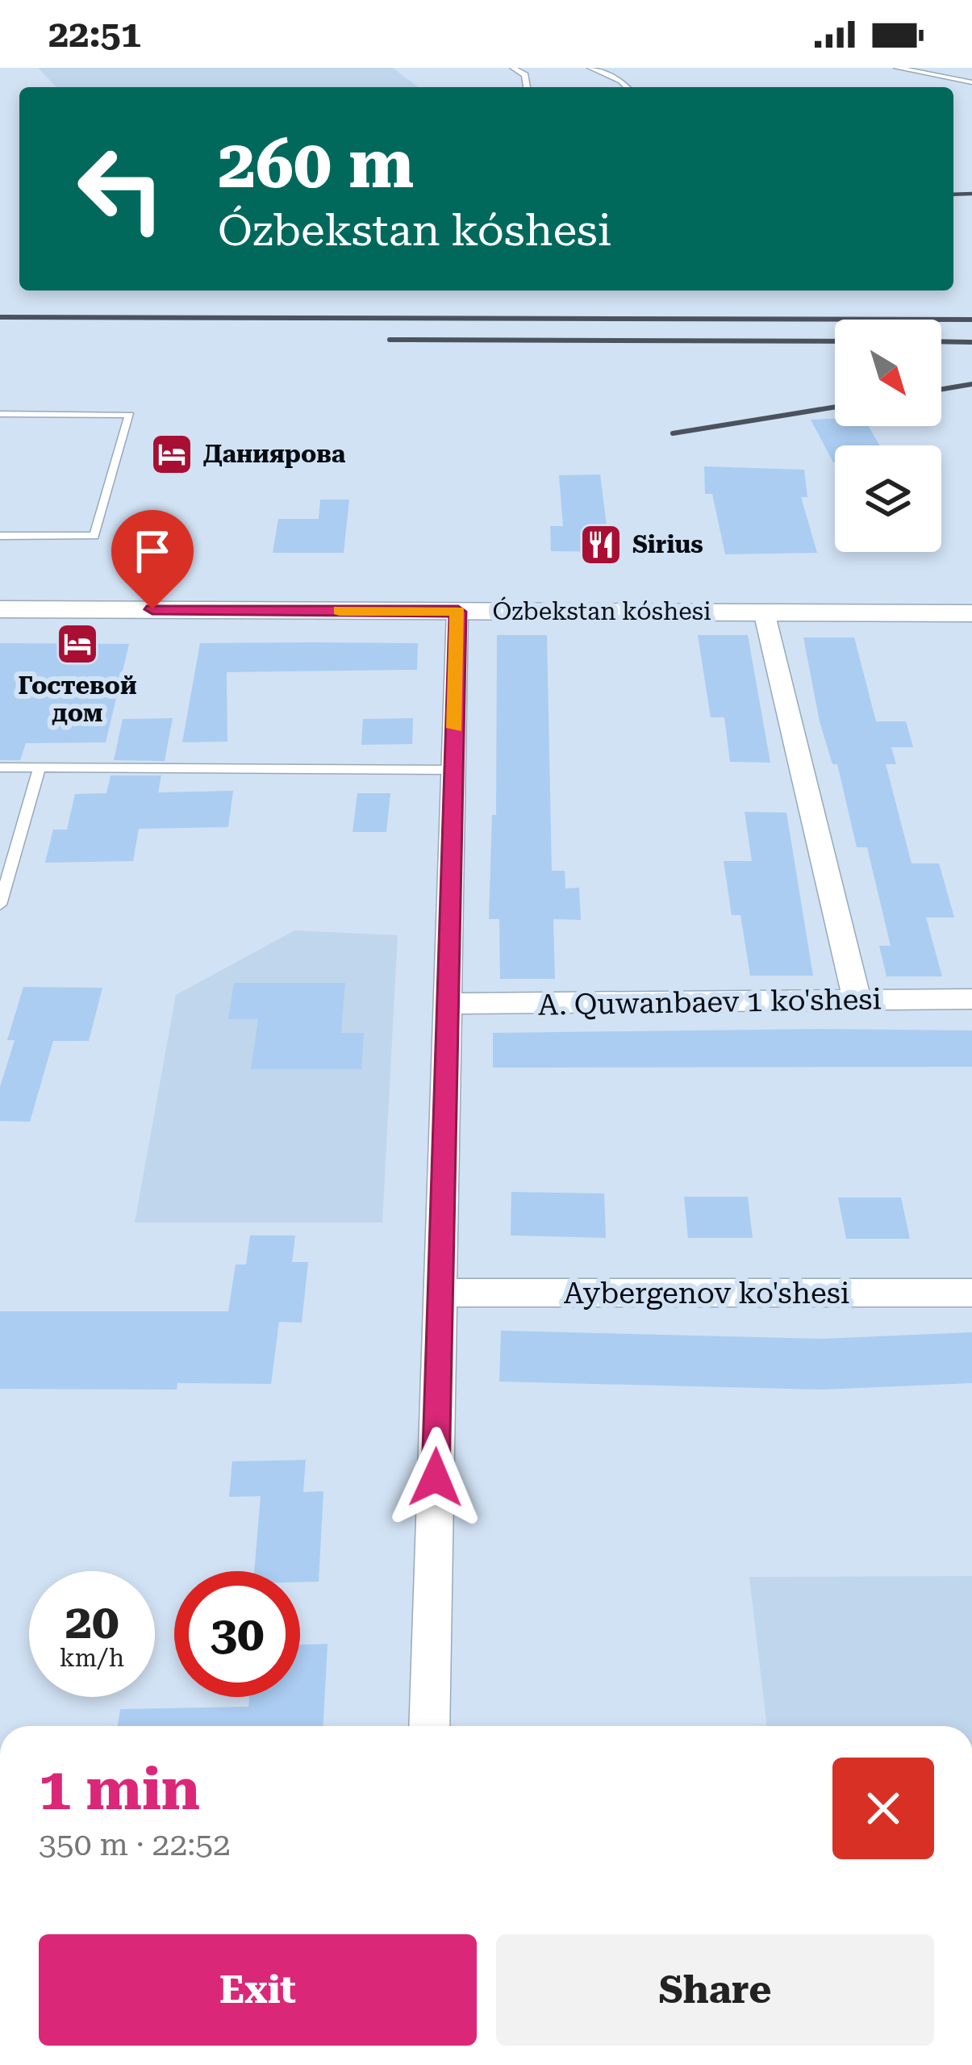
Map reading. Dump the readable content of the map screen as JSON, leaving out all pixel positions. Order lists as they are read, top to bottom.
{
  "streets": {
    "street": ["Ózbekstan kóshesi", "A. Quwanbaev 1 ko'shesi", "Aybergenov ko'shesi"]
  },
  "places": {
    "hotel": ["Даниярова", "Гостевой дом"],
    "restaurant": ["Sirius"]
  },
  "north": "bottom right",
  "page": {
    "status": "22:51",
    "turn": ["260 m", "Ózbekstan kóshesi"],
    "speed": "20 km/h",
    "limit": "30",
    "heading": ["1 min", "350 m · 22:52"],
    "buttons": ["Exit", "Share"]
  }
}
